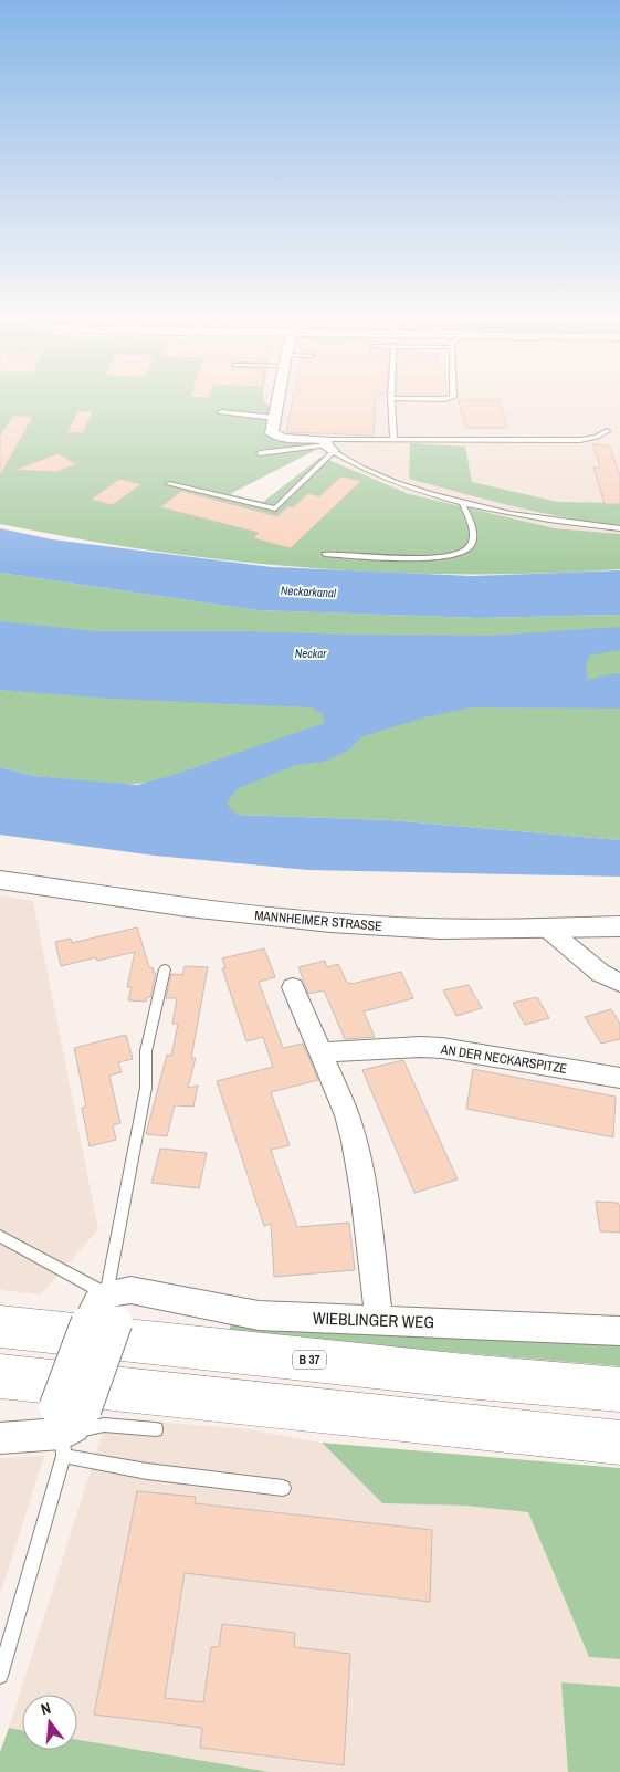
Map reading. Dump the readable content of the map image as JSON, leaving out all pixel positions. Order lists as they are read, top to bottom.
{
  "streets": {
    "highway": ["B 37"],
    "street": ["MANNHEIMER STRASSE", "AN DER NECKARSPITZE", "WIEBLINGER WEG"]
  },
  "water": ["Neckarkanal", "Neckar"],
  "north": "top"
}
